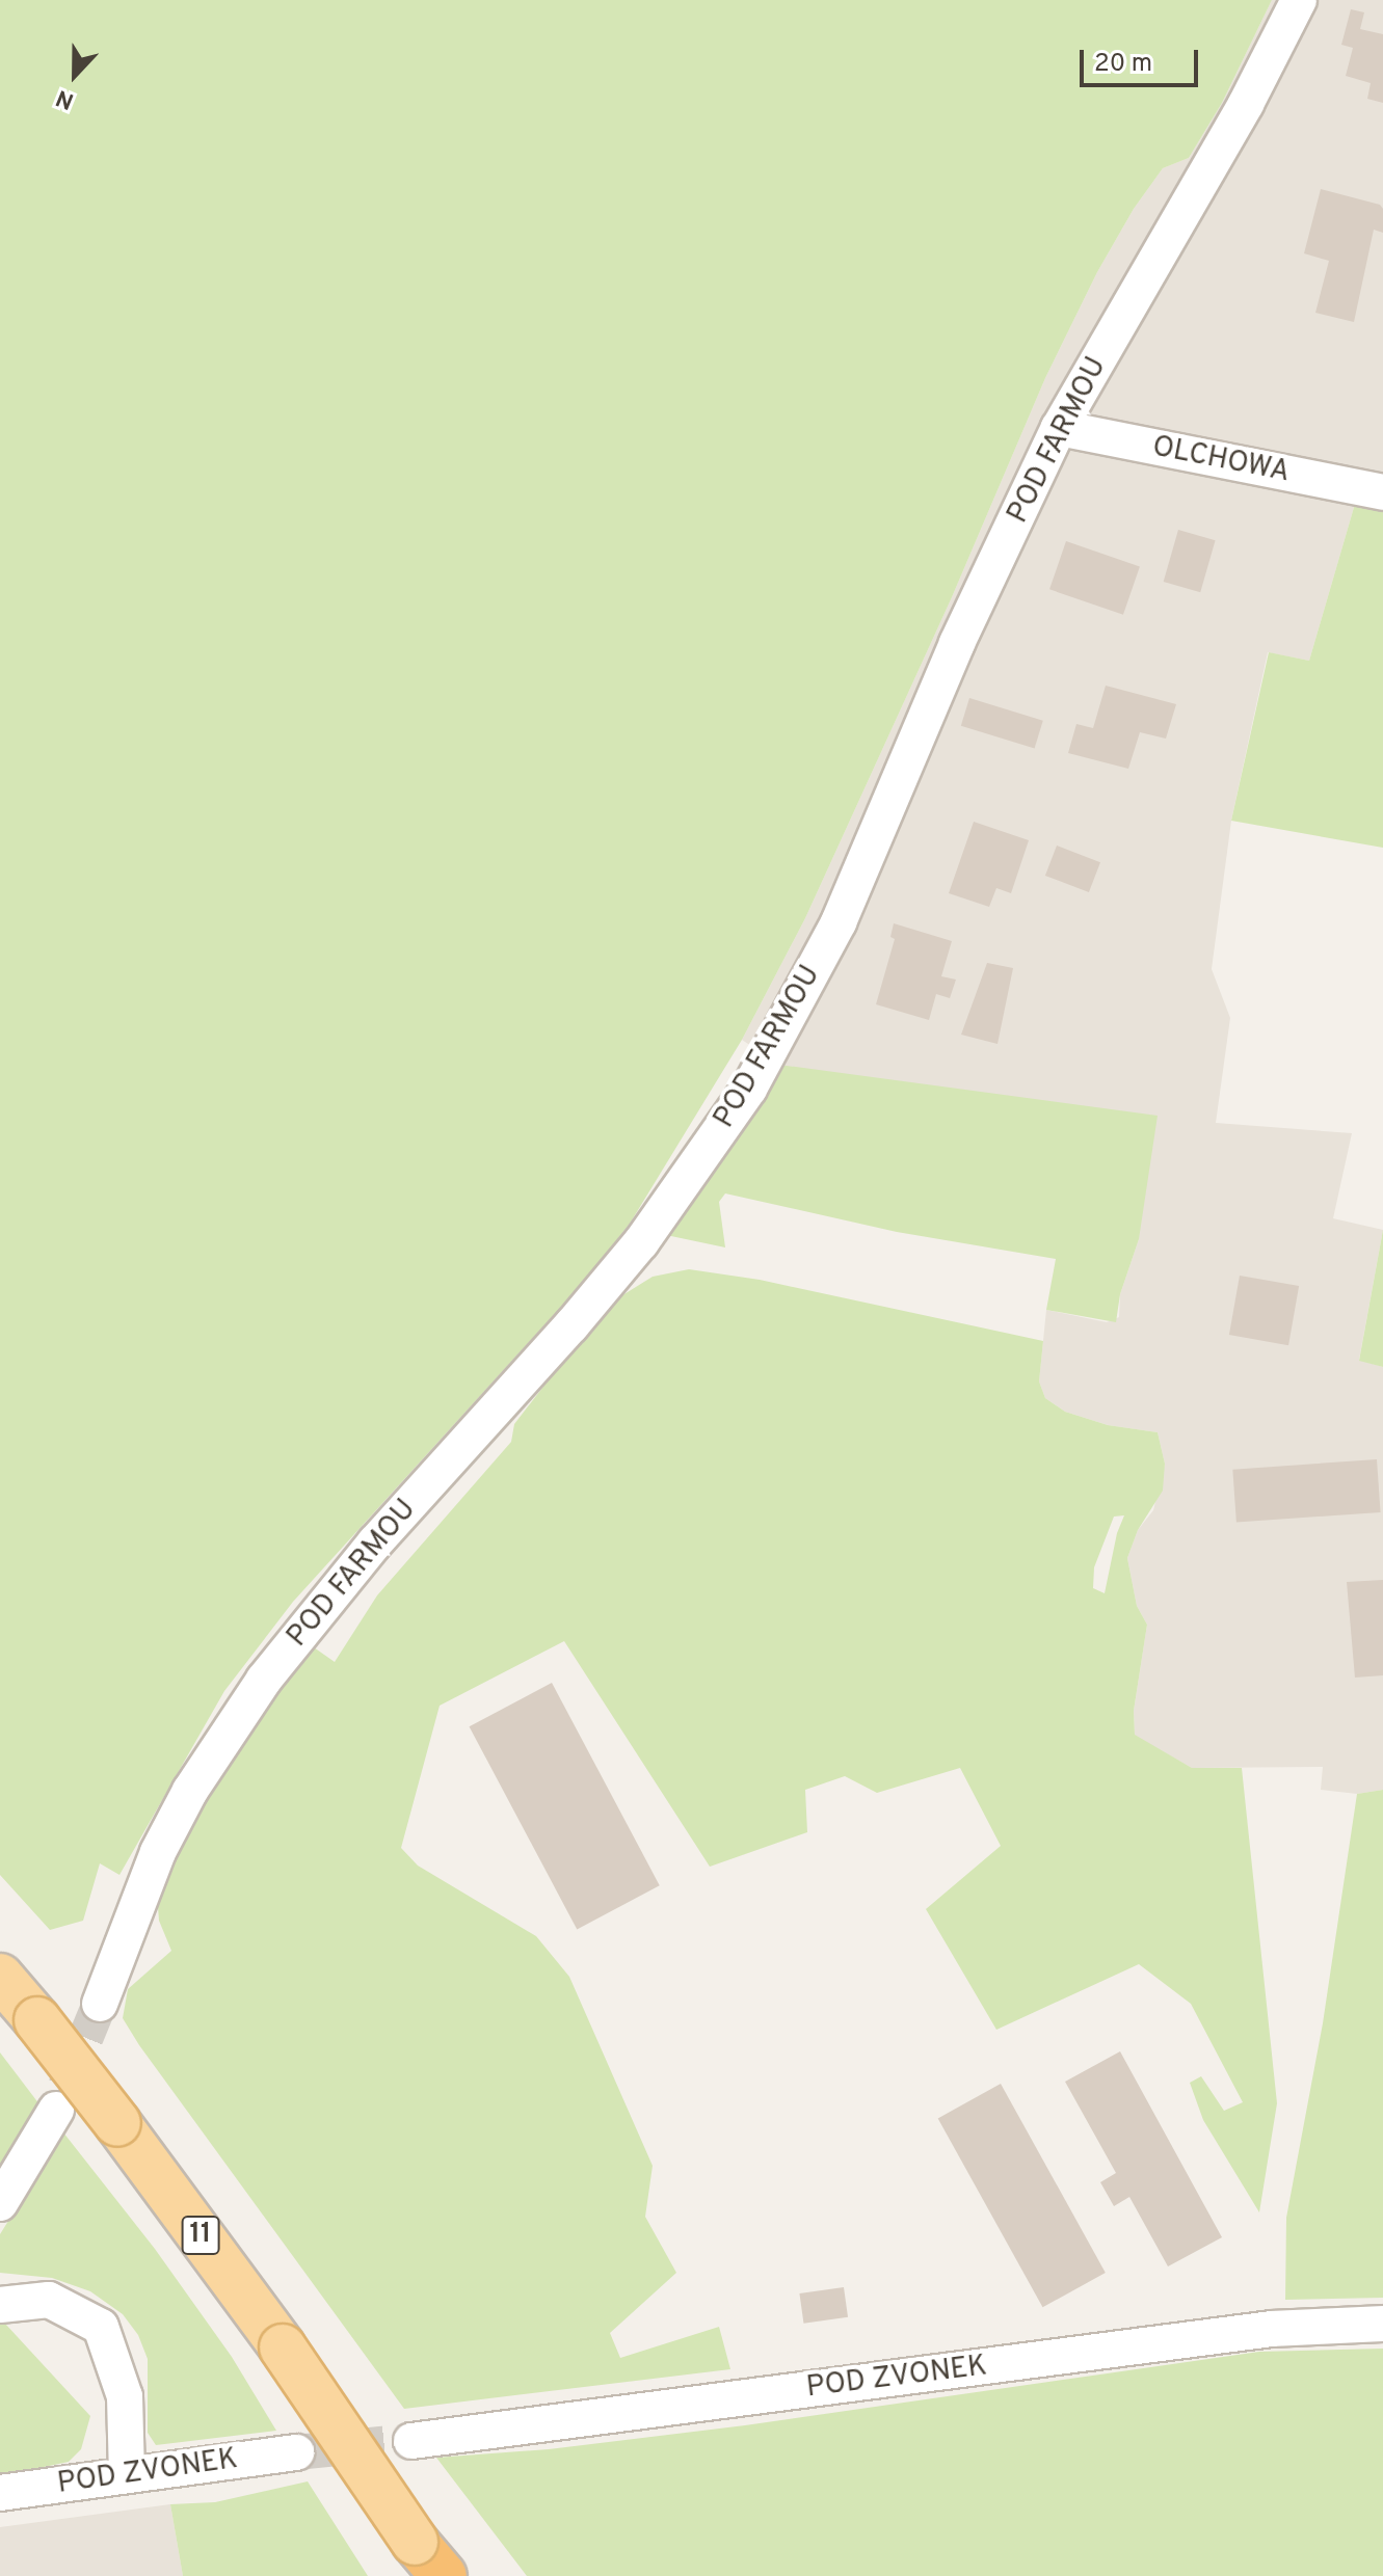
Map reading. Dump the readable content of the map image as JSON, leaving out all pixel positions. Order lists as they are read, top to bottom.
{
  "streets": {
    "main road": ["11"],
    "street": ["POD FARMOU", "OLCHOWA", "POD ZVONEK"]
  },
  "crossings": [
    ["POD FARMOU", "OLCHOWA"]
  ],
  "scale_bar": "20 m",
  "north": "bottom"
}
